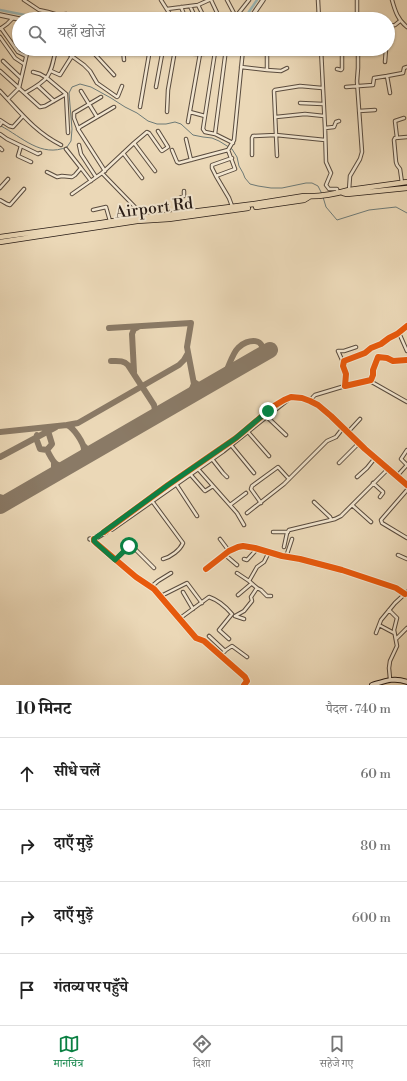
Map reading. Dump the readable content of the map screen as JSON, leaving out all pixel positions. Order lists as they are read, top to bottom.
{
  "streets": {
    "main road": ["Airport Rd"]
  },
  "page": {
    "search": "यहाँ खोजें",
    "heading": ["10 मिनट", "पैदल · 740 m"],
    "list": [
      ["सीधे चलें", "60 m"],
      ["दाएँ मुड़ें", "80 m"],
      ["दाएँ मुड़ें", "600 m"],
      "गंतव्य पर पहुँचे"
    ],
    "nav": ["मानचित्र", "दिशा", "सहेजे गए"]
  }
}
